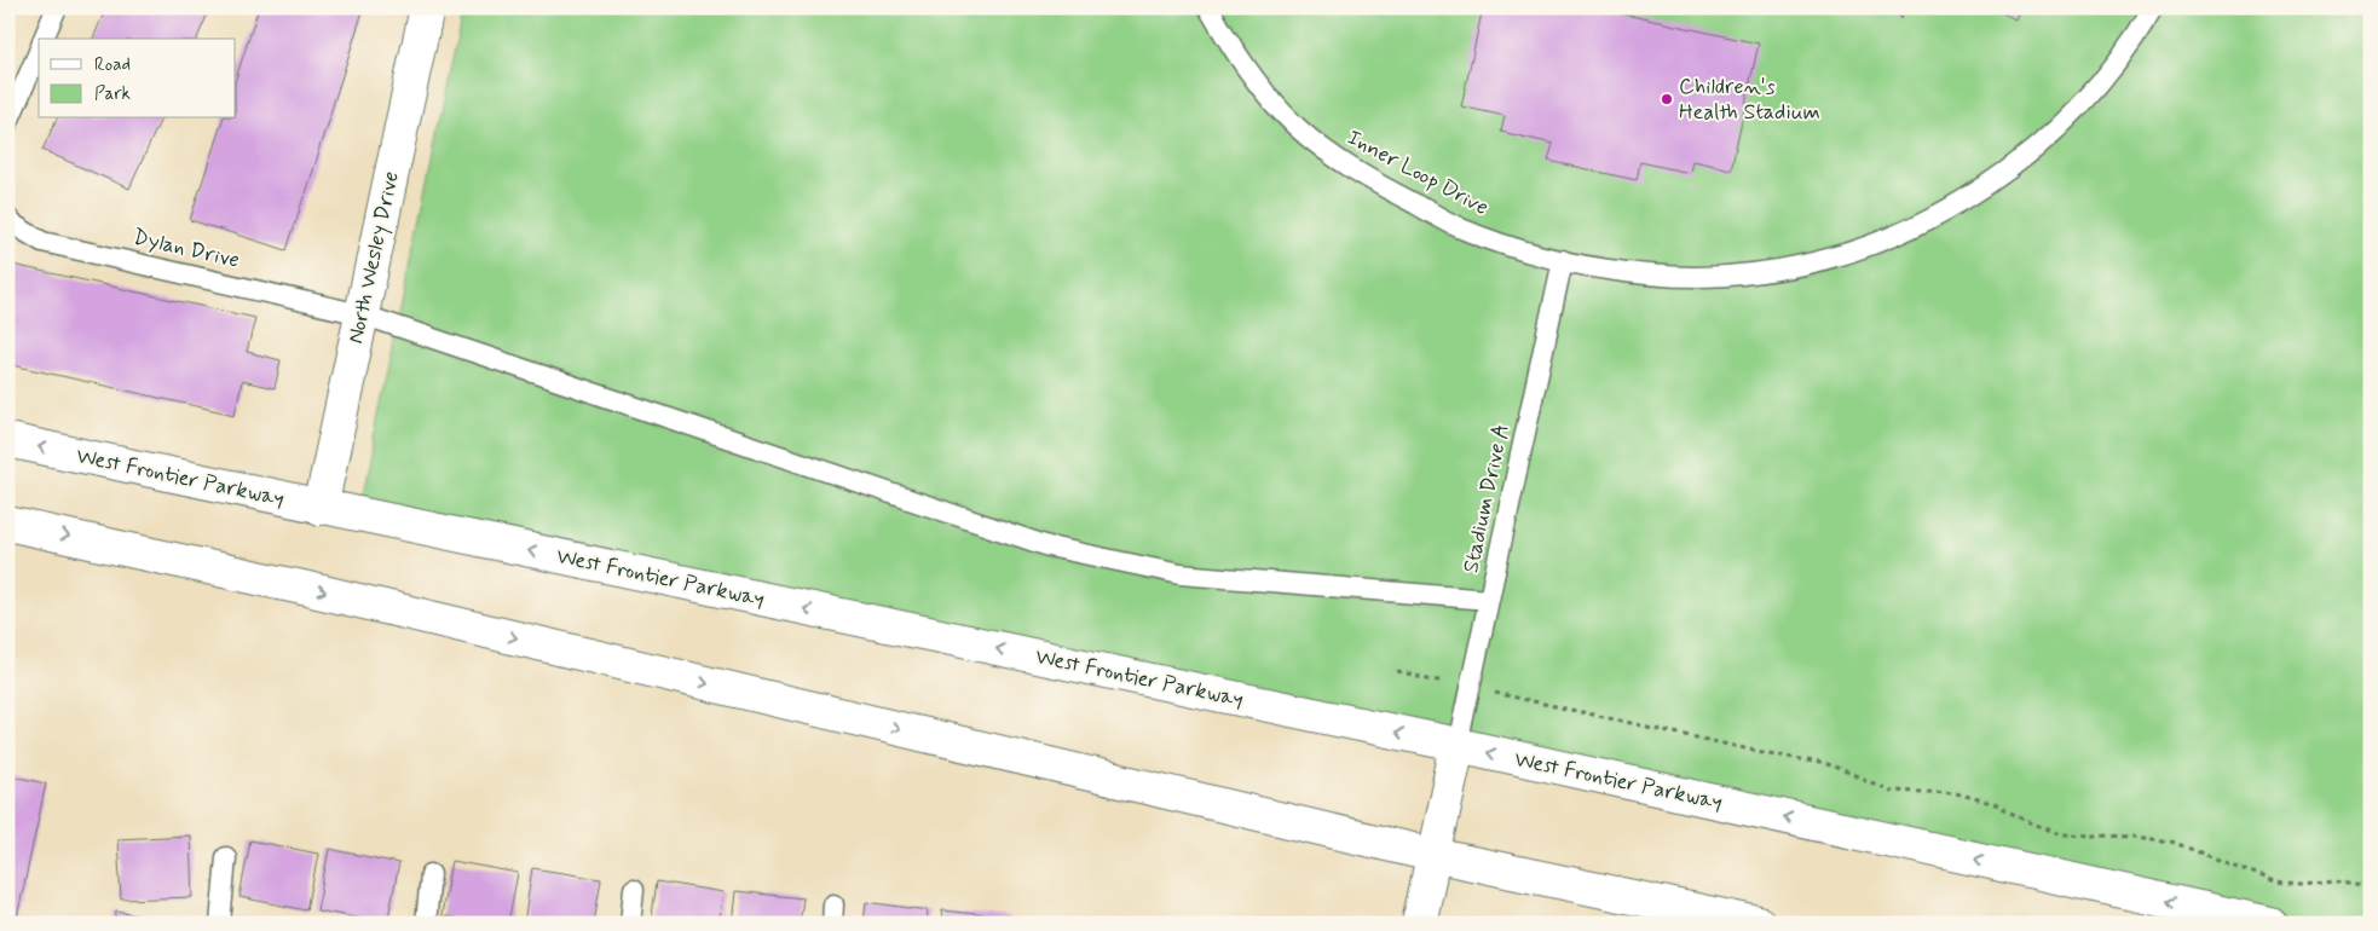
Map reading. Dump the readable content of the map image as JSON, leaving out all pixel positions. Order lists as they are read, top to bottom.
{
  "streets": {
    "street": ["North Wesley Drive", "West Frontier Parkway"],
    "lane": ["Inner Loop Drive", "Dylan Drive", "Stadium Drive A"]
  },
  "crossings": [
    ["Inner Loop Drive", "Stadium Drive A"],
    ["Dylan Drive", "North Wesley Drive"],
    ["Dylan Drive", "Stadium Drive A"],
    ["North Wesley Drive", "West Frontier Parkway"],
    ["West Frontier Parkway", "Stadium Drive A"]
  ],
  "places": ["Children's Health Stadium"],
  "legend": ["Road", "Park"]
}
